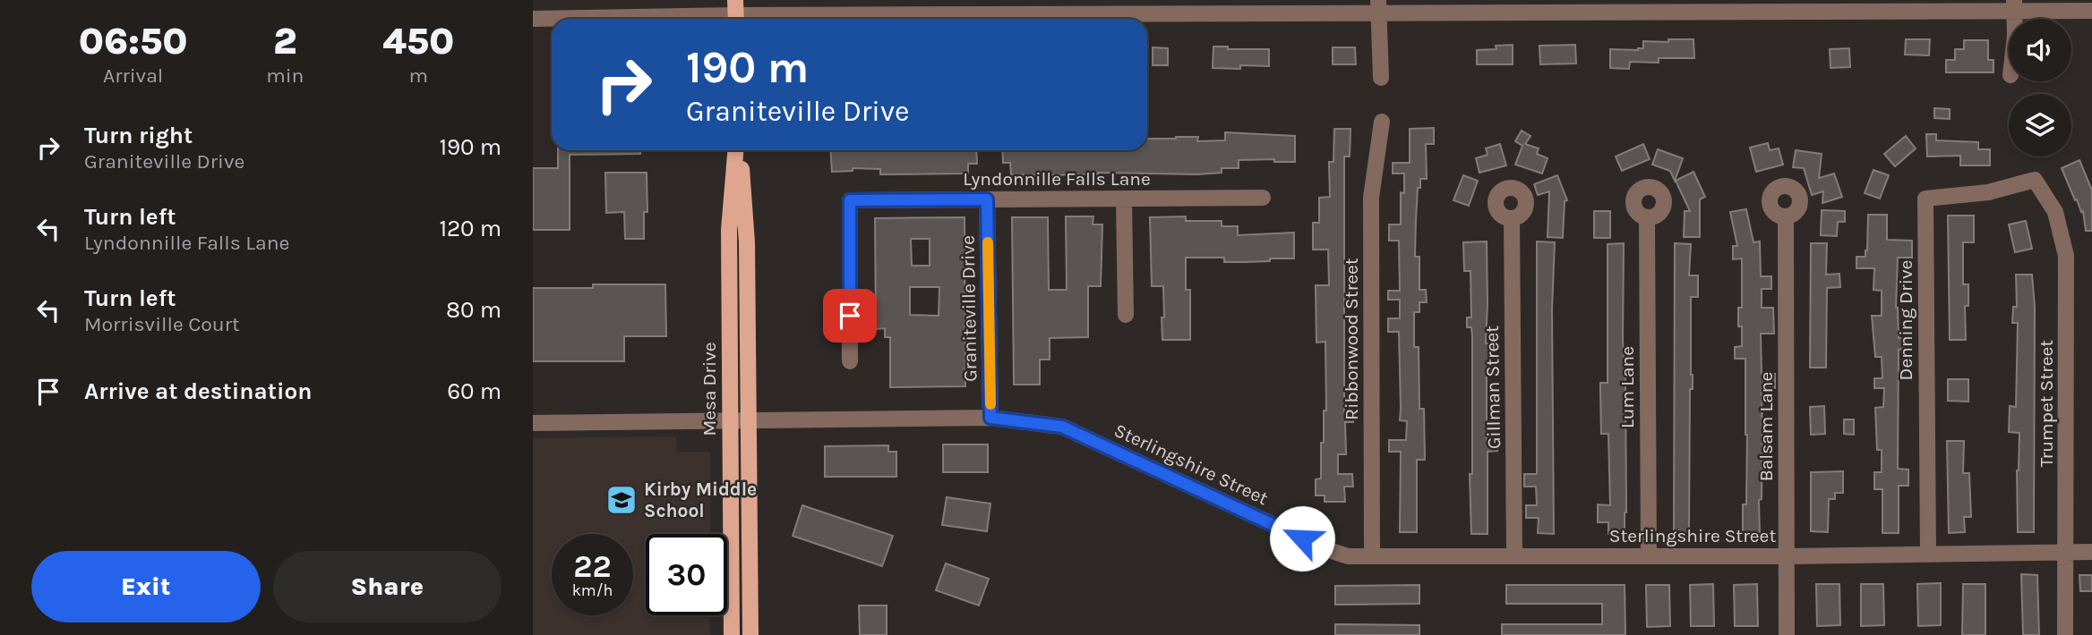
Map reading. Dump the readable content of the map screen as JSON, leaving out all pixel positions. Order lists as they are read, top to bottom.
{
  "streets": {
    "main road": ["Mesa Drive"],
    "street": [
      "Lyndonnille Falls Lane",
      "Graniteville Drive",
      "Denning Drive",
      "Ribbonwood Street",
      "Gillman Street",
      "Lum Lane",
      "Trumpet Street",
      "Balsam Lane",
      "Sterlingshire Street"
    ]
  },
  "crossings": [
    ["Lyndonnille Falls Lane", "Graniteville Drive"],
    ["Graniteville Drive", "Sterlingshire Street"],
    ["Denning Drive", "Trumpet Street"],
    ["Denning Drive", "Sterlingshire Street"],
    ["Ribbonwood Street", "Sterlingshire Street"],
    ["Gillman Street", "Sterlingshire Street"],
    ["Lum Lane", "Sterlingshire Street"],
    ["Mesa Drive", "Sterlingshire Street"],
    ["Trumpet Street", "Sterlingshire Street"],
    ["Balsam Lane", "Sterlingshire Street"]
  ],
  "places": {
    "school or university": ["Kirby Middle School"]
  },
  "page": {
    "eta": [
      "06:50",
      "Arrival",
      "2",
      "min",
      "450",
      "m"
    ],
    "turn": ["190 m", "Graniteville Drive"],
    "list": [
      {
        "name": "Turn right",
        "note": "Graniteville Drive",
        "value": "190 m"
      },
      {
        "name": "Turn left",
        "note": "Lyndonnille Falls Lane",
        "value": "120 m"
      },
      {
        "name": "Turn left",
        "note": "Morrisville Court",
        "value": "80 m"
      },
      {
        "name": "Arrive at destination",
        "value": "60 m"
      }
    ],
    "speed": "22 km/h",
    "limit": "30",
    "buttons": ["Exit", "Share"]
  }
}
